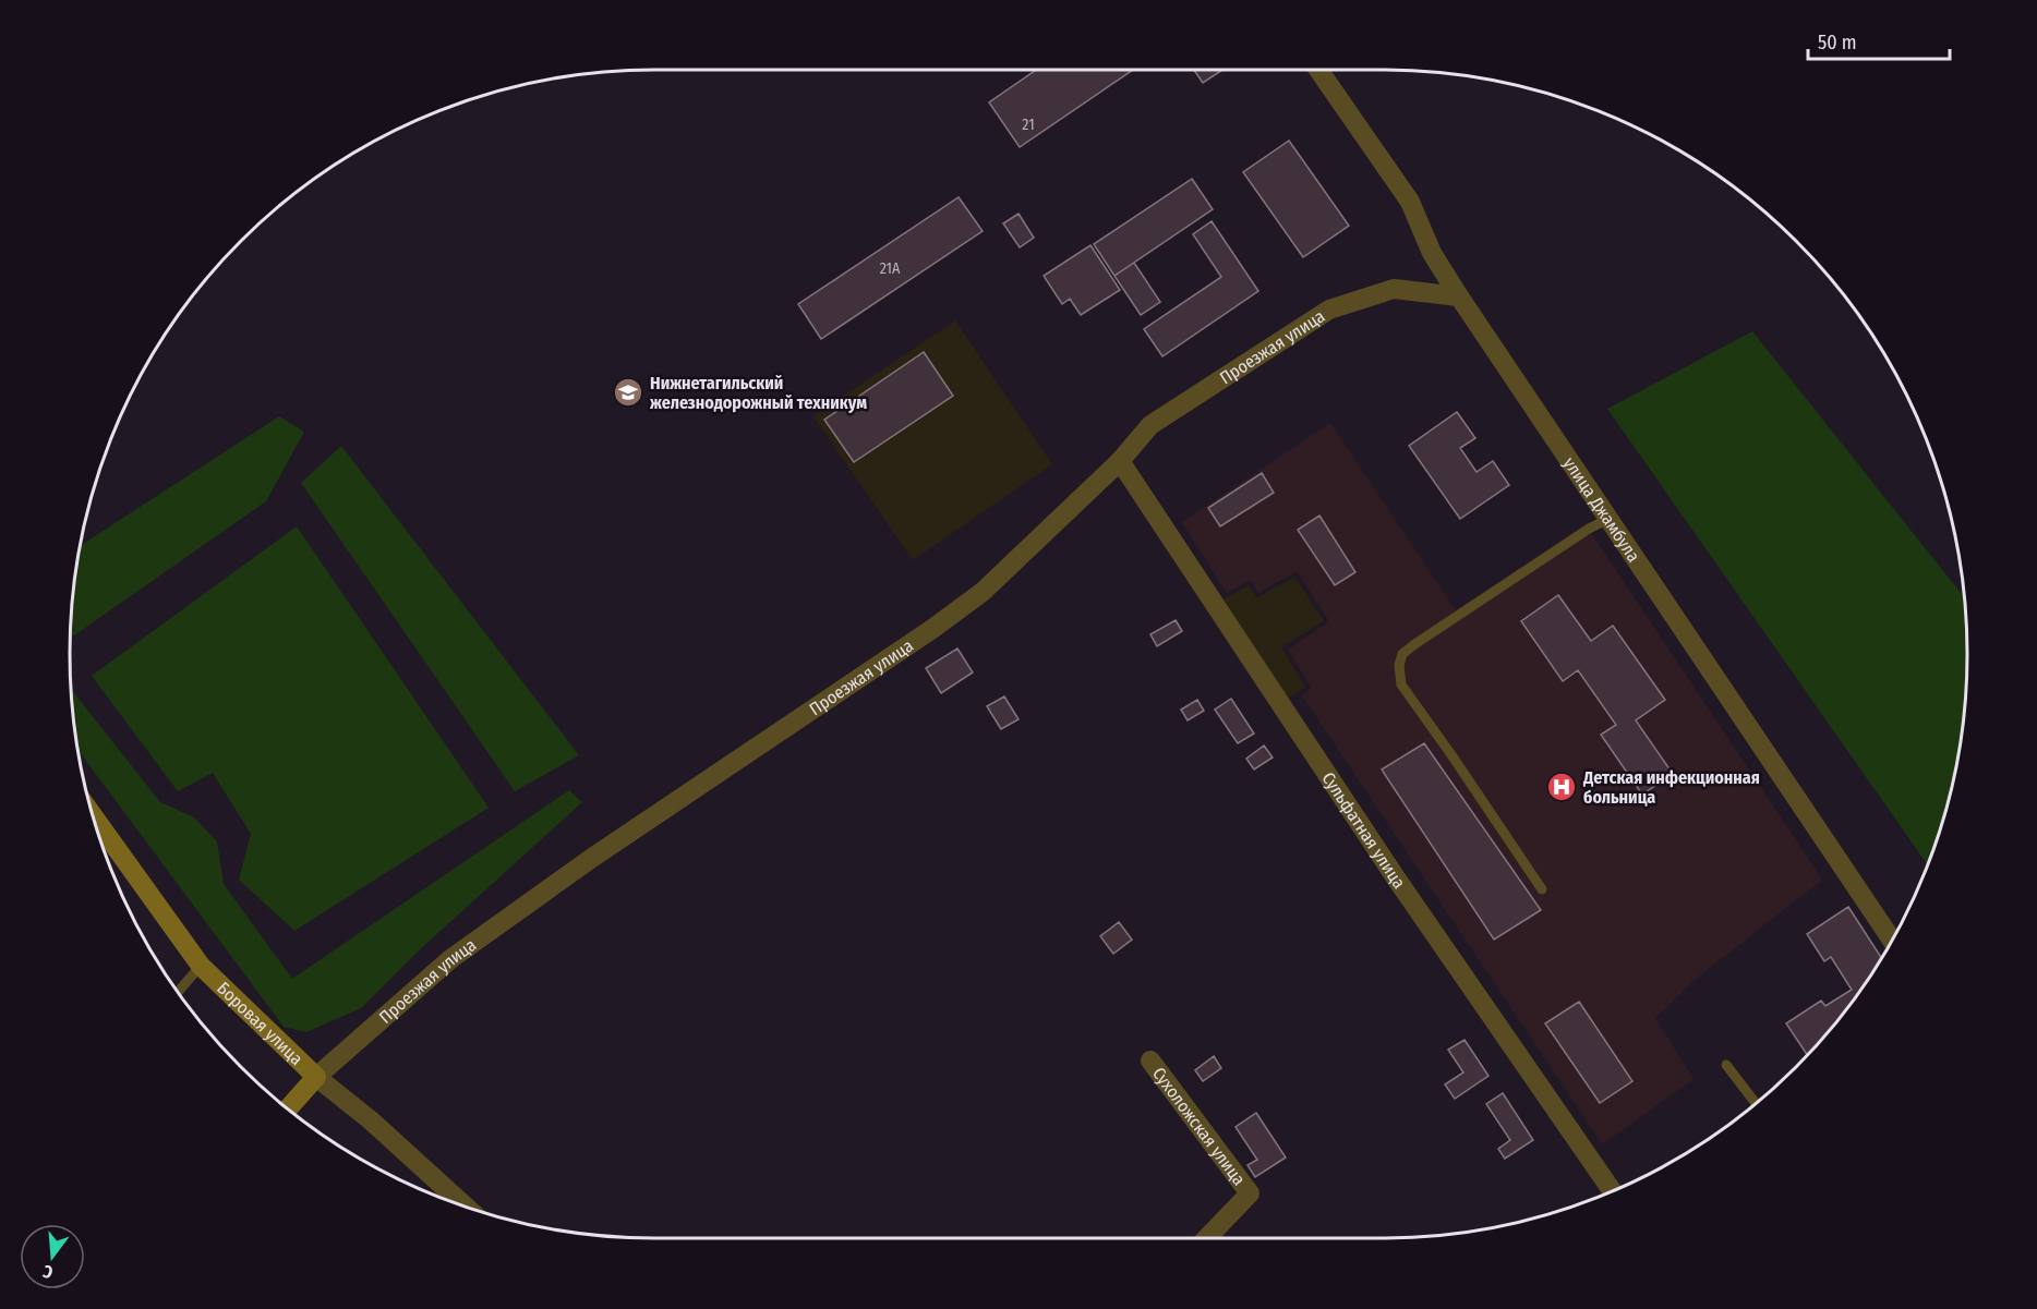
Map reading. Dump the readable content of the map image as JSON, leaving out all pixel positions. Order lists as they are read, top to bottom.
{
  "streets": {
    "street": [
      "Проезжая улица",
      "улица Джамбула",
      "Сульфатная улица",
      "Боровая улица",
      "Сухоложская улица"
    ]
  },
  "crossings": [
    ["Проезжая улица", "улица Джамбула"],
    ["Проезжая улица", "Сульфатная улица"],
    ["Проезжая улица", "Боровая улица"]
  ],
  "places": {
    "school or university": ["Нижнетагильский железнодорожный техникум"],
    "hospital": ["Детская инфекционная больница"]
  },
  "house_numbers": ["21", "21А"],
  "scale_bar": "50 m",
  "north": "bottom"
}
